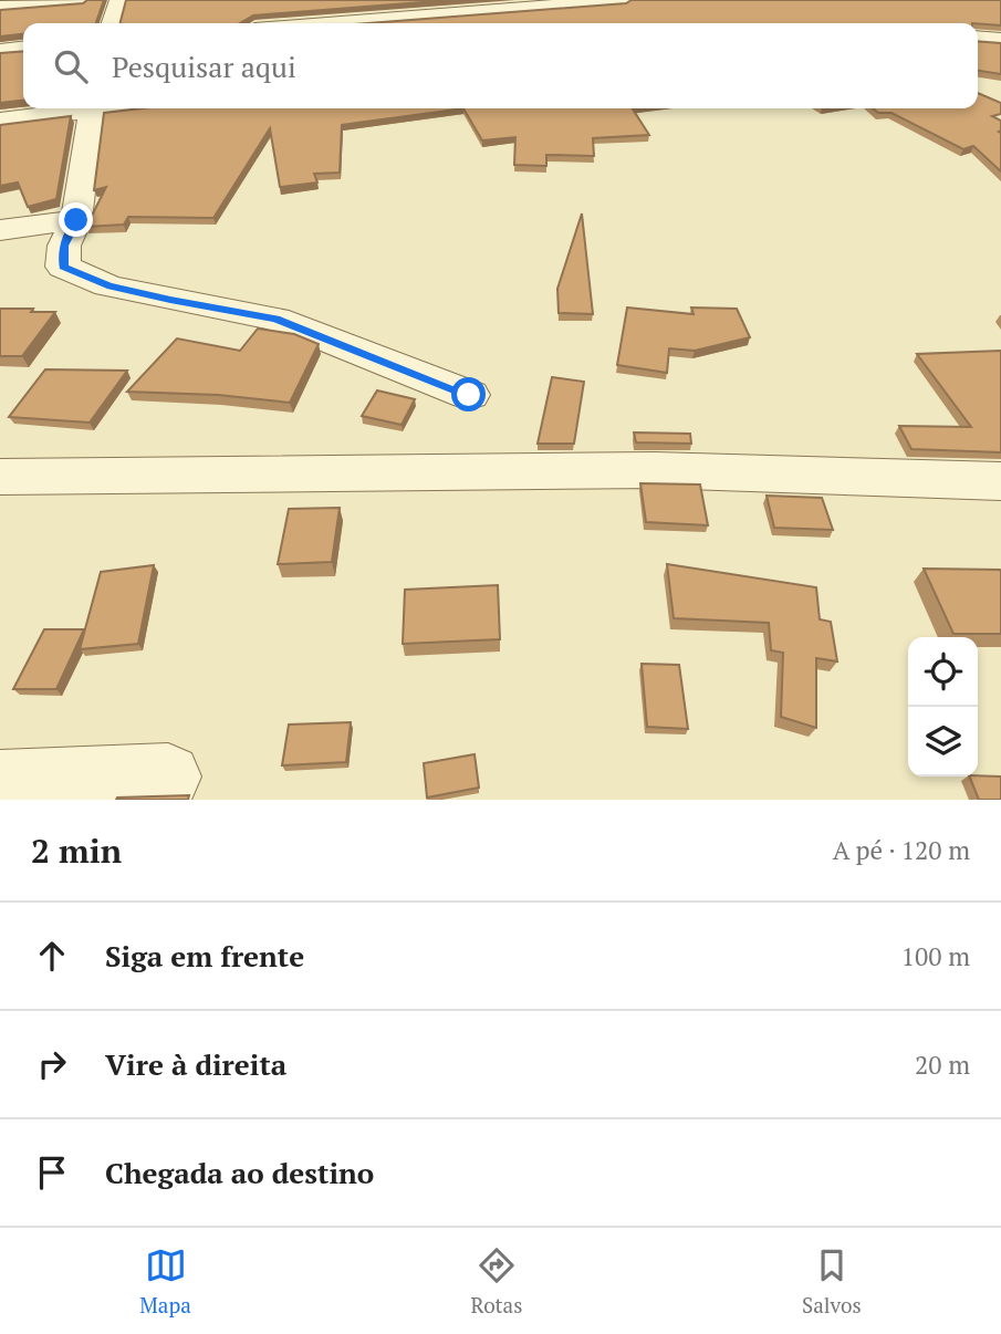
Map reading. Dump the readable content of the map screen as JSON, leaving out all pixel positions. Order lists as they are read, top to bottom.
{
  "page": {
    "search": "Pesquisar aqui",
    "heading": ["2 min", "A pé · 120 m"],
    "list": [
      ["Siga em frente", "100 m"],
      ["Vire à direita", "20 m"],
      "Chegada ao destino"
    ],
    "nav": ["Mapa", "Rotas", "Salvos"]
  }
}
